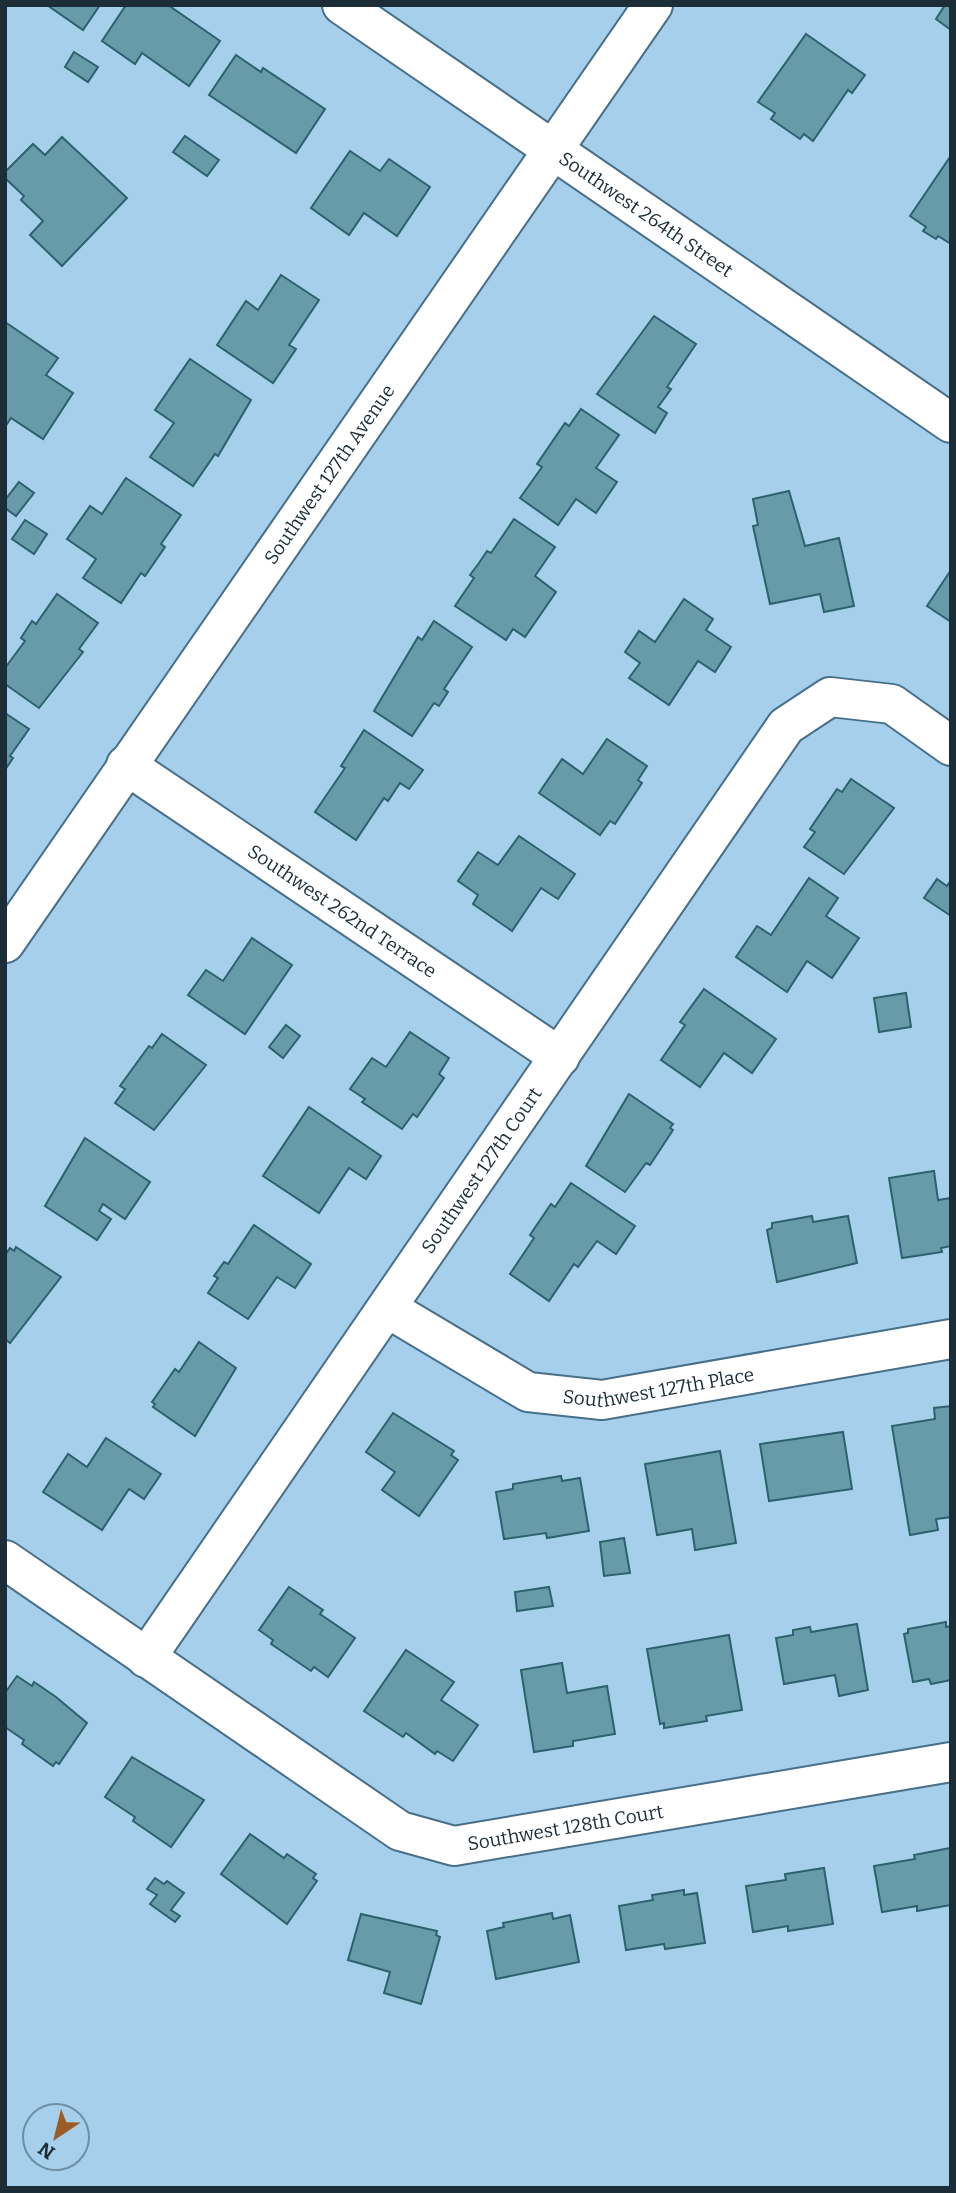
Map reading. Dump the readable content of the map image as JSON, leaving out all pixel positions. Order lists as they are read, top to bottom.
{
  "streets": {
    "street": [
      "Southwest 264th Street",
      "Southwest 127th Avenue",
      "Southwest 262nd Terrace",
      "Southwest 127th Court",
      "Southwest 127th Place",
      "Southwest 128th Court"
    ]
  },
  "crossings": [
    ["Southwest 264th Street", "Southwest 127th Avenue"],
    ["Southwest 127th Avenue", "Southwest 262nd Terrace"],
    ["Southwest 262nd Terrace", "Southwest 127th Court"],
    ["Southwest 127th Court", "Southwest 127th Place"],
    ["Southwest 127th Court", "Southwest 128th Court"]
  ],
  "north": "bottom left"
}
